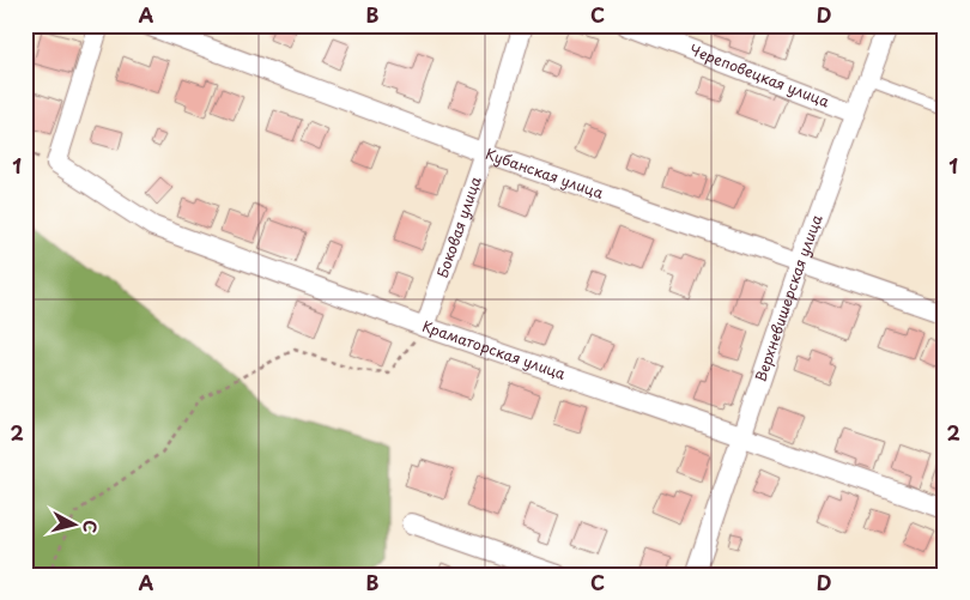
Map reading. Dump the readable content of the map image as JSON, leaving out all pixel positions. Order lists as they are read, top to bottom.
{
  "streets": {
    "street": [
      "Череповецкая улица",
      "Кубанская улица",
      "Боковая улица",
      "Верхневишерская улица",
      "Краматорская улица"
    ]
  },
  "crossings": [
    ["Череповецкая улица", "Верхневишерская улица"],
    ["Кубанская улица", "Боковая улица"],
    ["Кубанская улица", "Верхневишерская улица"],
    ["Боковая улица", "Краматорская улица"],
    ["Верхневишерская улица", "Краматорская улица"]
  ],
  "north": "right",
  "grid": {
    "columns": [
      "A",
      "B",
      "C",
      "D"
    ],
    "rows": ["1", "2"]
  }
}
